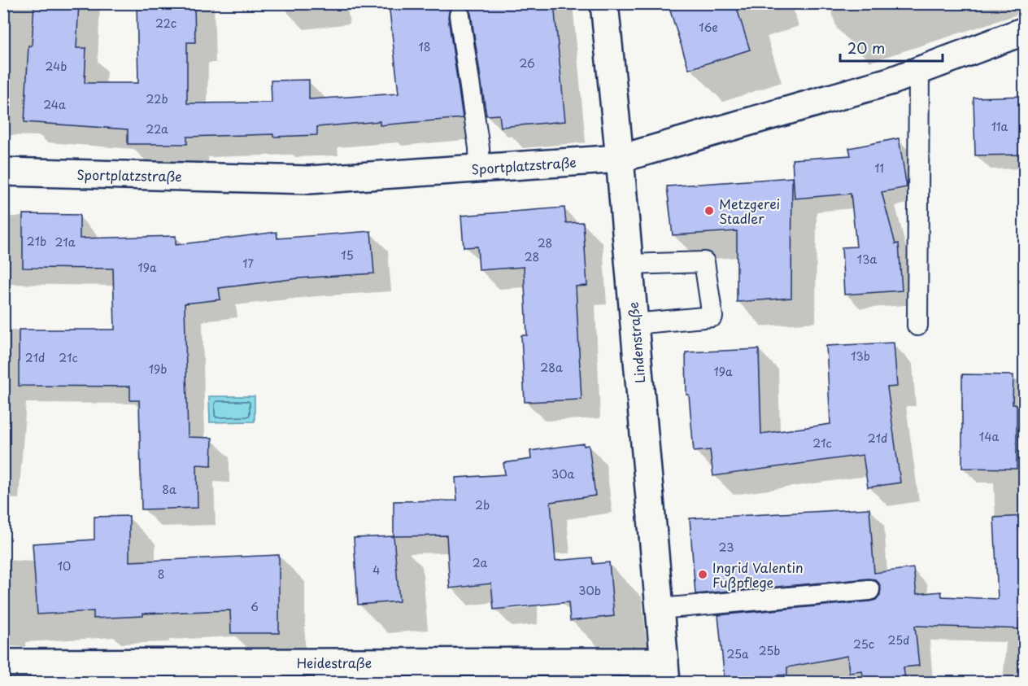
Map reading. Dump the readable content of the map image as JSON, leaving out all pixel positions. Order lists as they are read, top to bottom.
{
  "streets": {
    "street": ["Sportplatzstraße", "Lindenstraße", "Heidestraße"]
  },
  "crossings": [
    ["Sportplatzstraße", "Lindenstraße"],
    ["Lindenstraße", "Heidestraße"]
  ],
  "places": ["Metzgerei Stadler", "Ingrid Valentin Fußpflege"],
  "house_numbers": [
    "22c",
    "16e",
    "18",
    "26",
    "24b",
    "22b",
    "24a",
    "11a",
    "22a",
    "11",
    "21b",
    "21a",
    "28",
    "15",
    "28",
    "13a",
    "17",
    "19a",
    "13b",
    "21d",
    "21c",
    "28a",
    "19b",
    "19a",
    "14a",
    "21d",
    "21c",
    "30a",
    "8a",
    "2b",
    "23",
    "2a",
    "10",
    "4",
    "8",
    "30b",
    "6",
    "25d",
    "25c",
    "25b",
    "25a"
  ],
  "scale_bar": "20 m"
}
